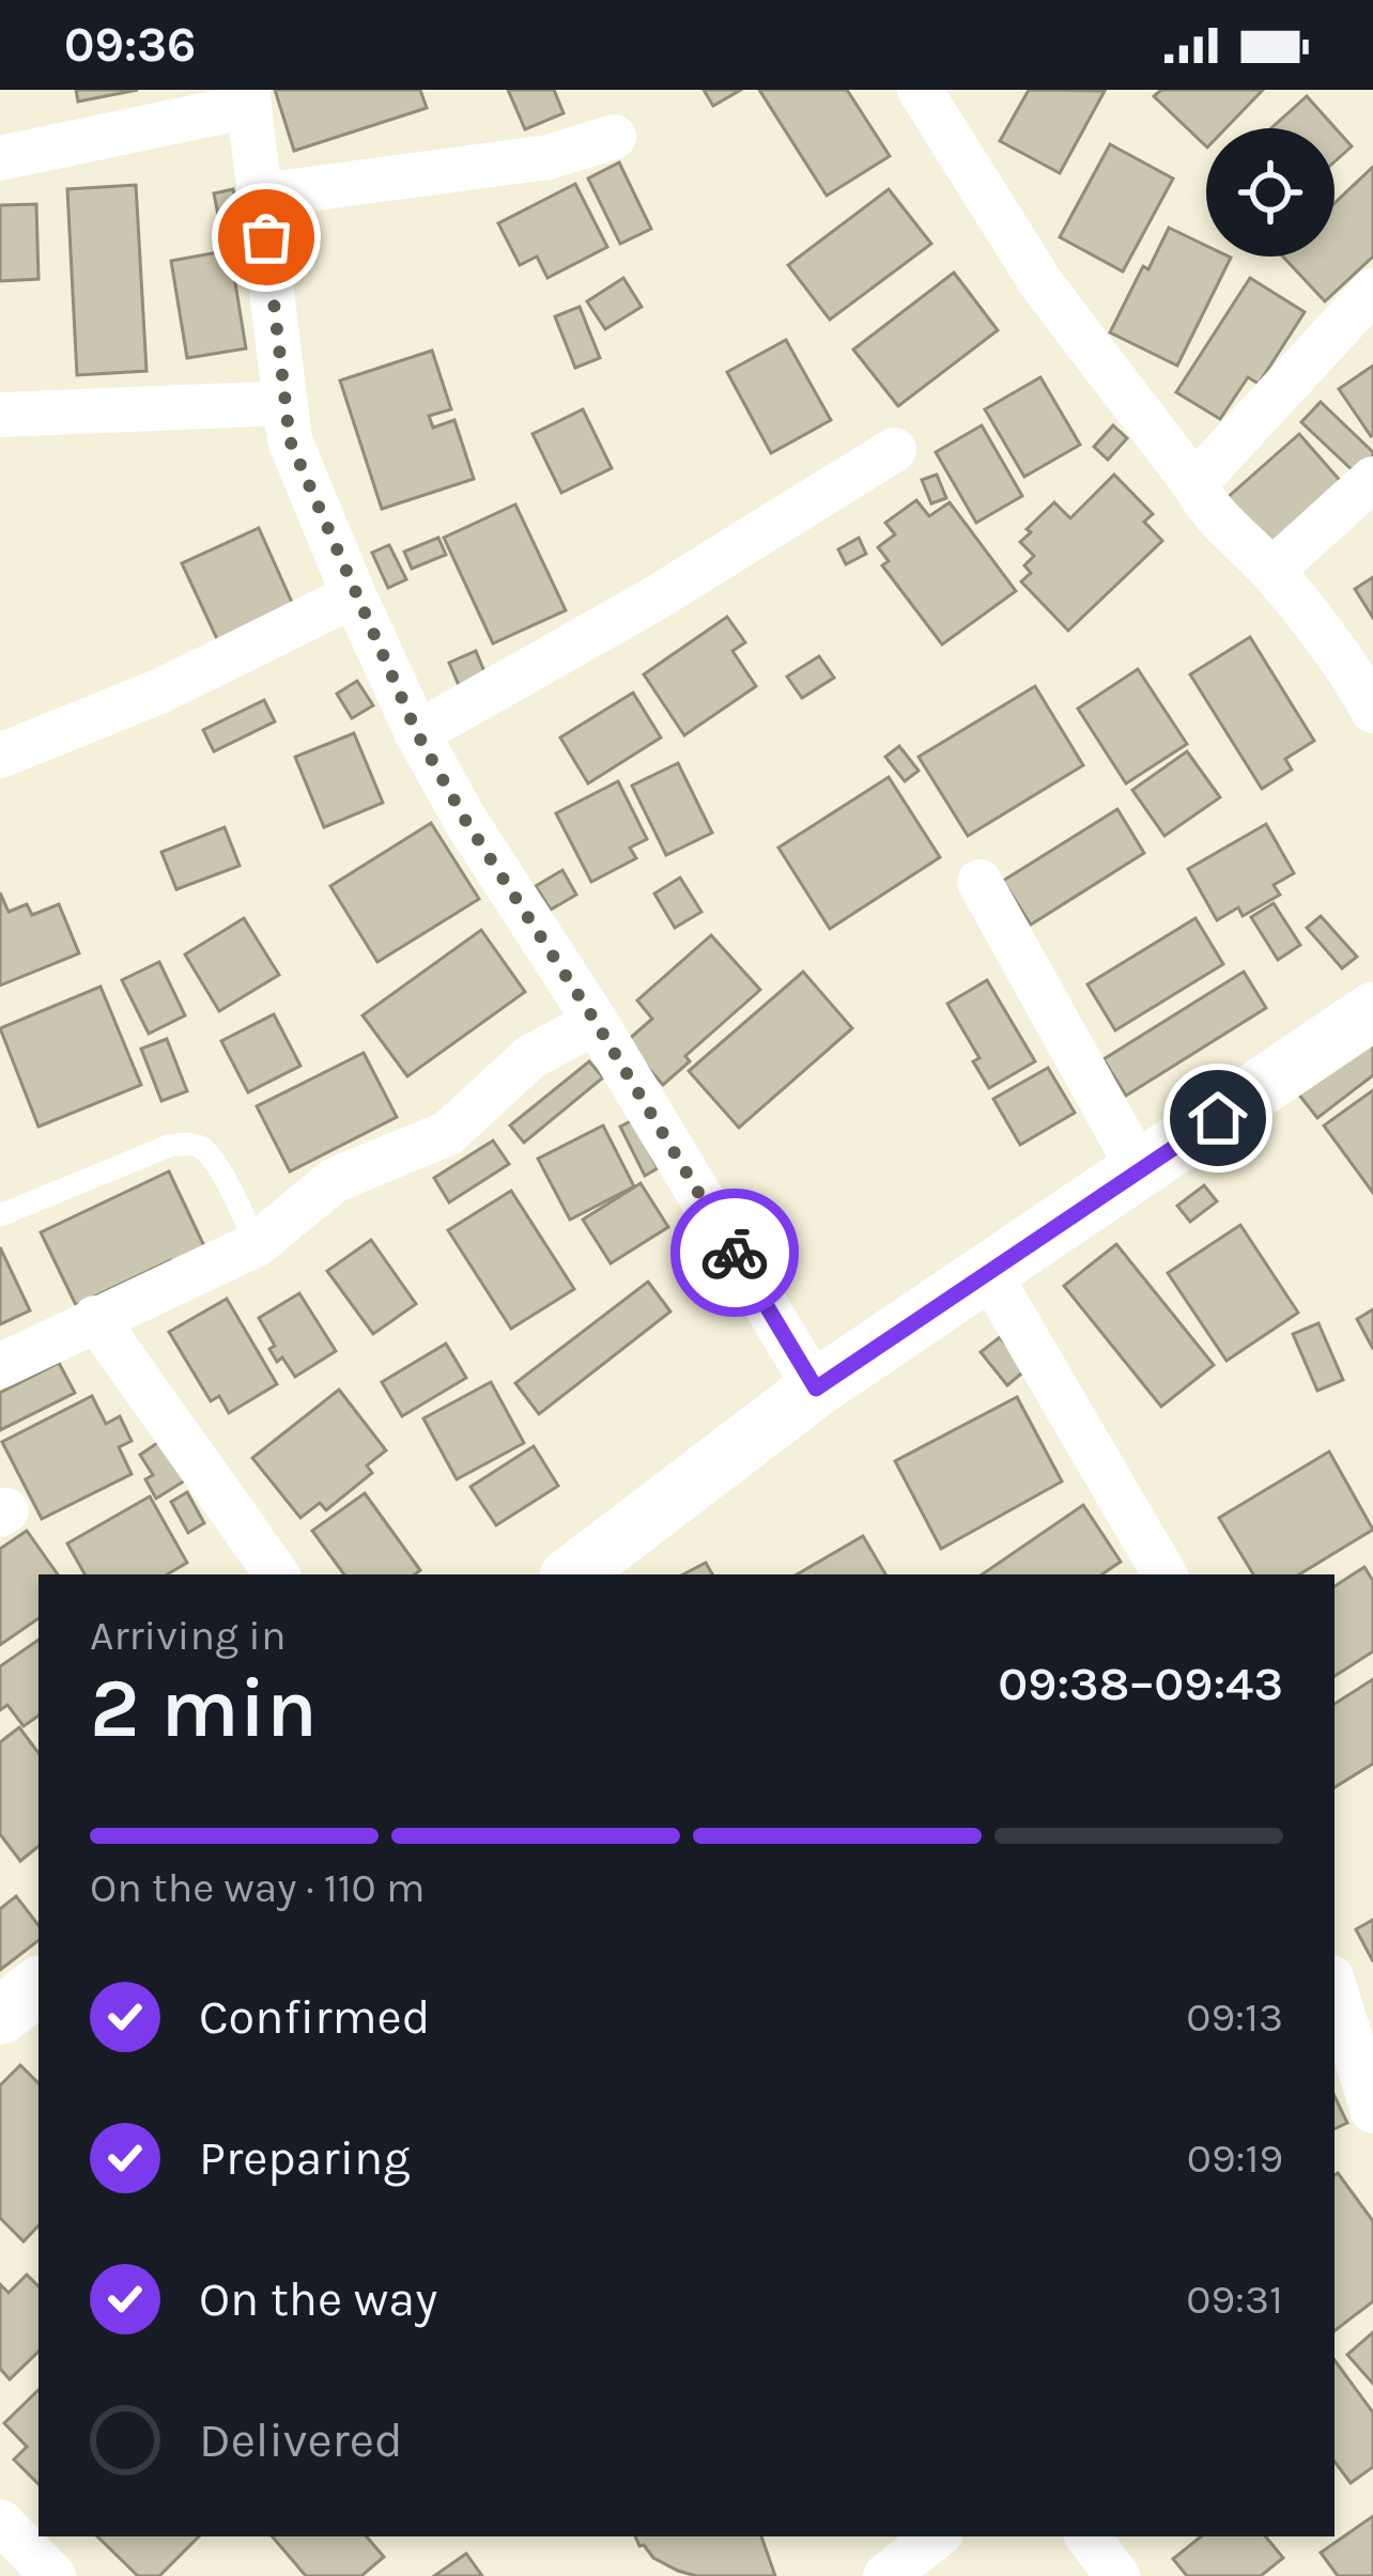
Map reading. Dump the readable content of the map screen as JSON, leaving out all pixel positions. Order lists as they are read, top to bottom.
{
  "page": {
    "status": "09:36",
    "heading": ["2 min", "Arriving in", "09:38–09:43"],
    "bar": "On the way · 110 m",
    "list": [
      ["Confirmed", "09:13"],
      ["Preparing", "09:19"],
      ["On the way", "09:31"],
      "Delivered"
    ]
  }
}
